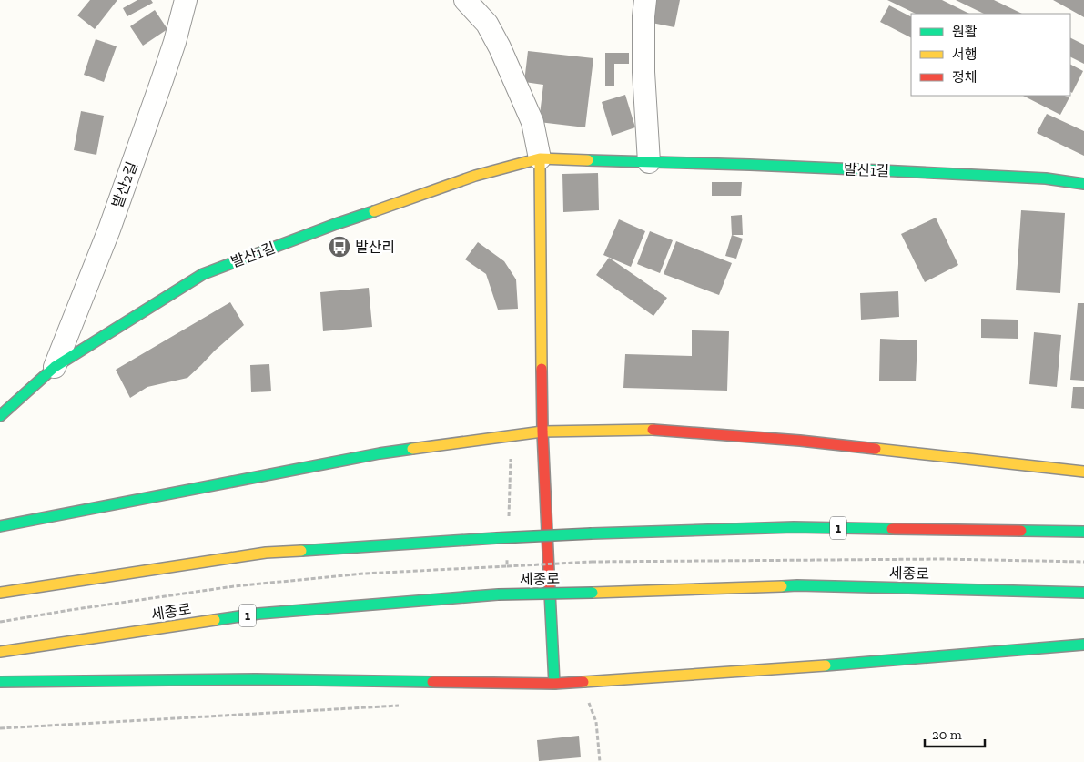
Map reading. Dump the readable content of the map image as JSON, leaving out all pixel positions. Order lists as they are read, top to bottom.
{
  "streets": {
    "main road": ["발산1길", "1", "세종로"],
    "street": ["발산2길"]
  },
  "crossings": [
    ["발산1길", "발산2길"]
  ],
  "places": {
    "bus stop": ["발산리"]
  },
  "legend": ["원활", "서행", "정체"],
  "scale_bar": "20 m"
}
